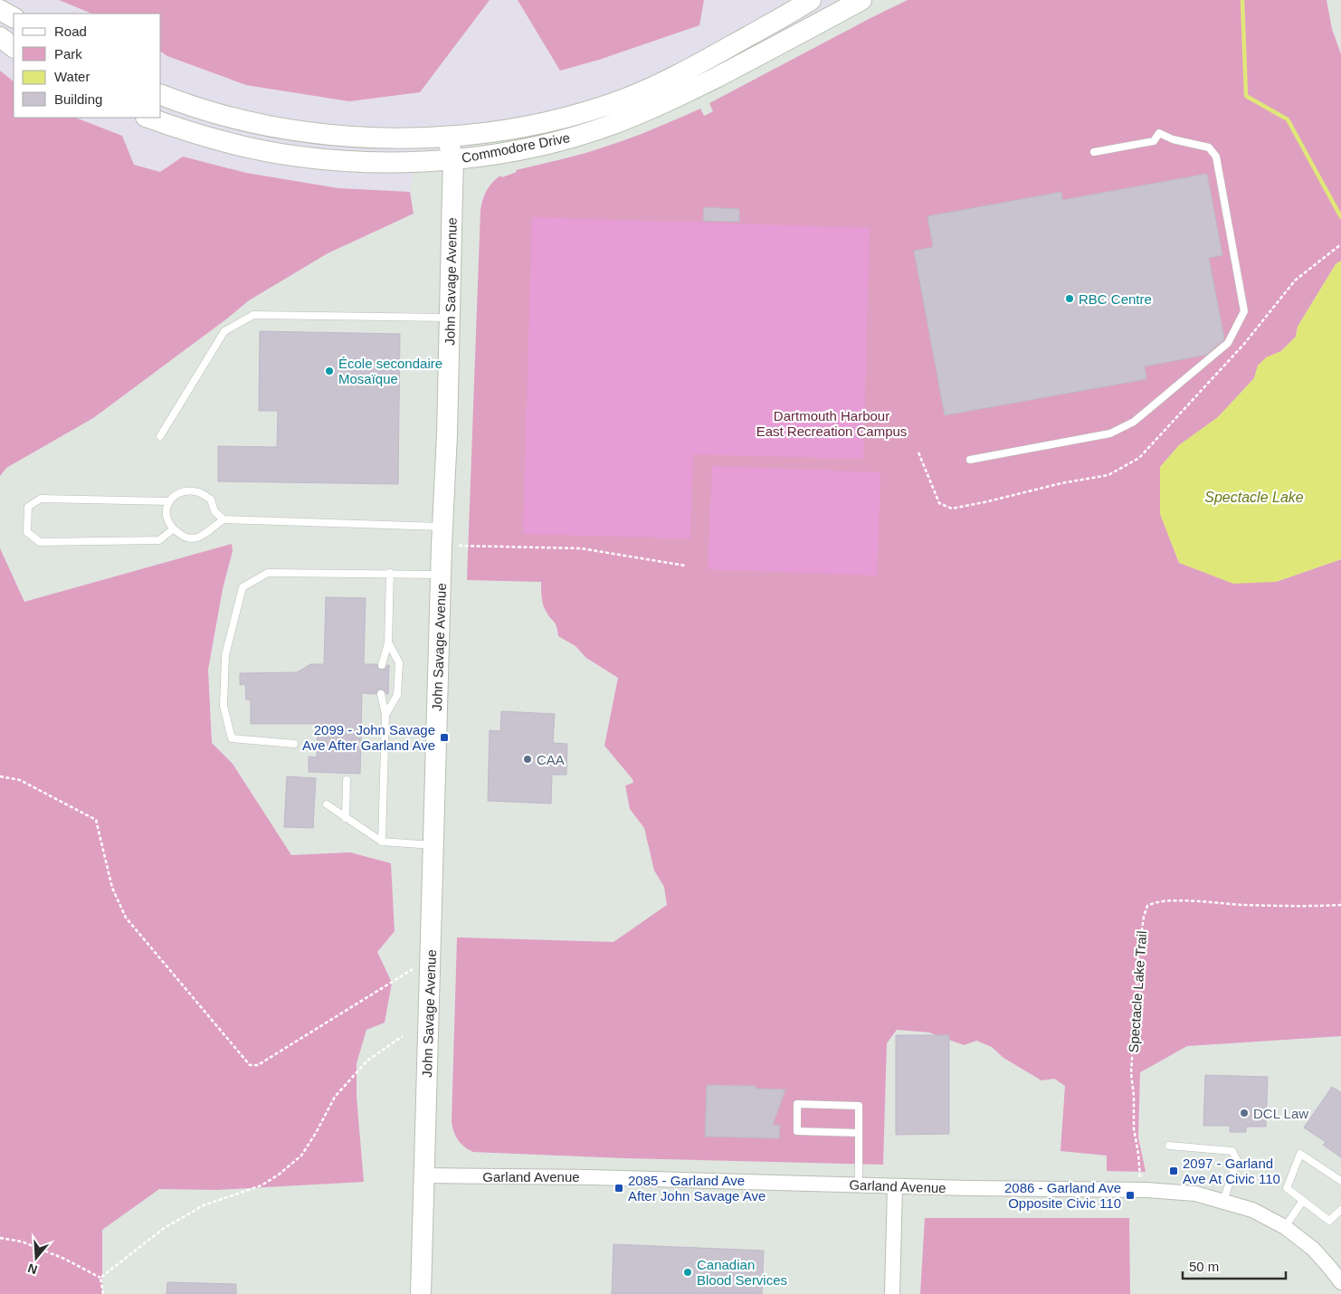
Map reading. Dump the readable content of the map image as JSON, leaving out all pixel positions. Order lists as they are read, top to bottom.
{
  "streets": {
    "main road": ["Commodore Drive", "John Savage Avenue"],
    "street": ["Garland Avenue"],
    "path": ["Spectacle Lake Trail"]
  },
  "crossings": [
    ["Commodore Drive", "John Savage Avenue"],
    ["John Savage Avenue", "Garland Avenue"],
    ["Spectacle Lake Trail", "Garland Avenue"]
  ],
  "water": ["Spectacle Lake"],
  "parks": ["Dartmouth Harbour East Recreation Campus"],
  "places": {
    "other": [
      "RBC Centre",
      "École secondaire Mosaïque",
      "CAA",
      "DCL Law",
      "Canadian Blood Services"
    ],
    "transit": [
      "2099 - John Savage Ave After Garland Ave",
      "2097 - Garland Ave At Civic 110",
      "2085 - Garland Ave After John Savage Ave",
      "2086 - Garland Ave Opposite Civic 110"
    ]
  },
  "legend": [
    "Road",
    "Park",
    "Water",
    "Building"
  ],
  "scale_bar": "50 m",
  "north": "bottom"
}
